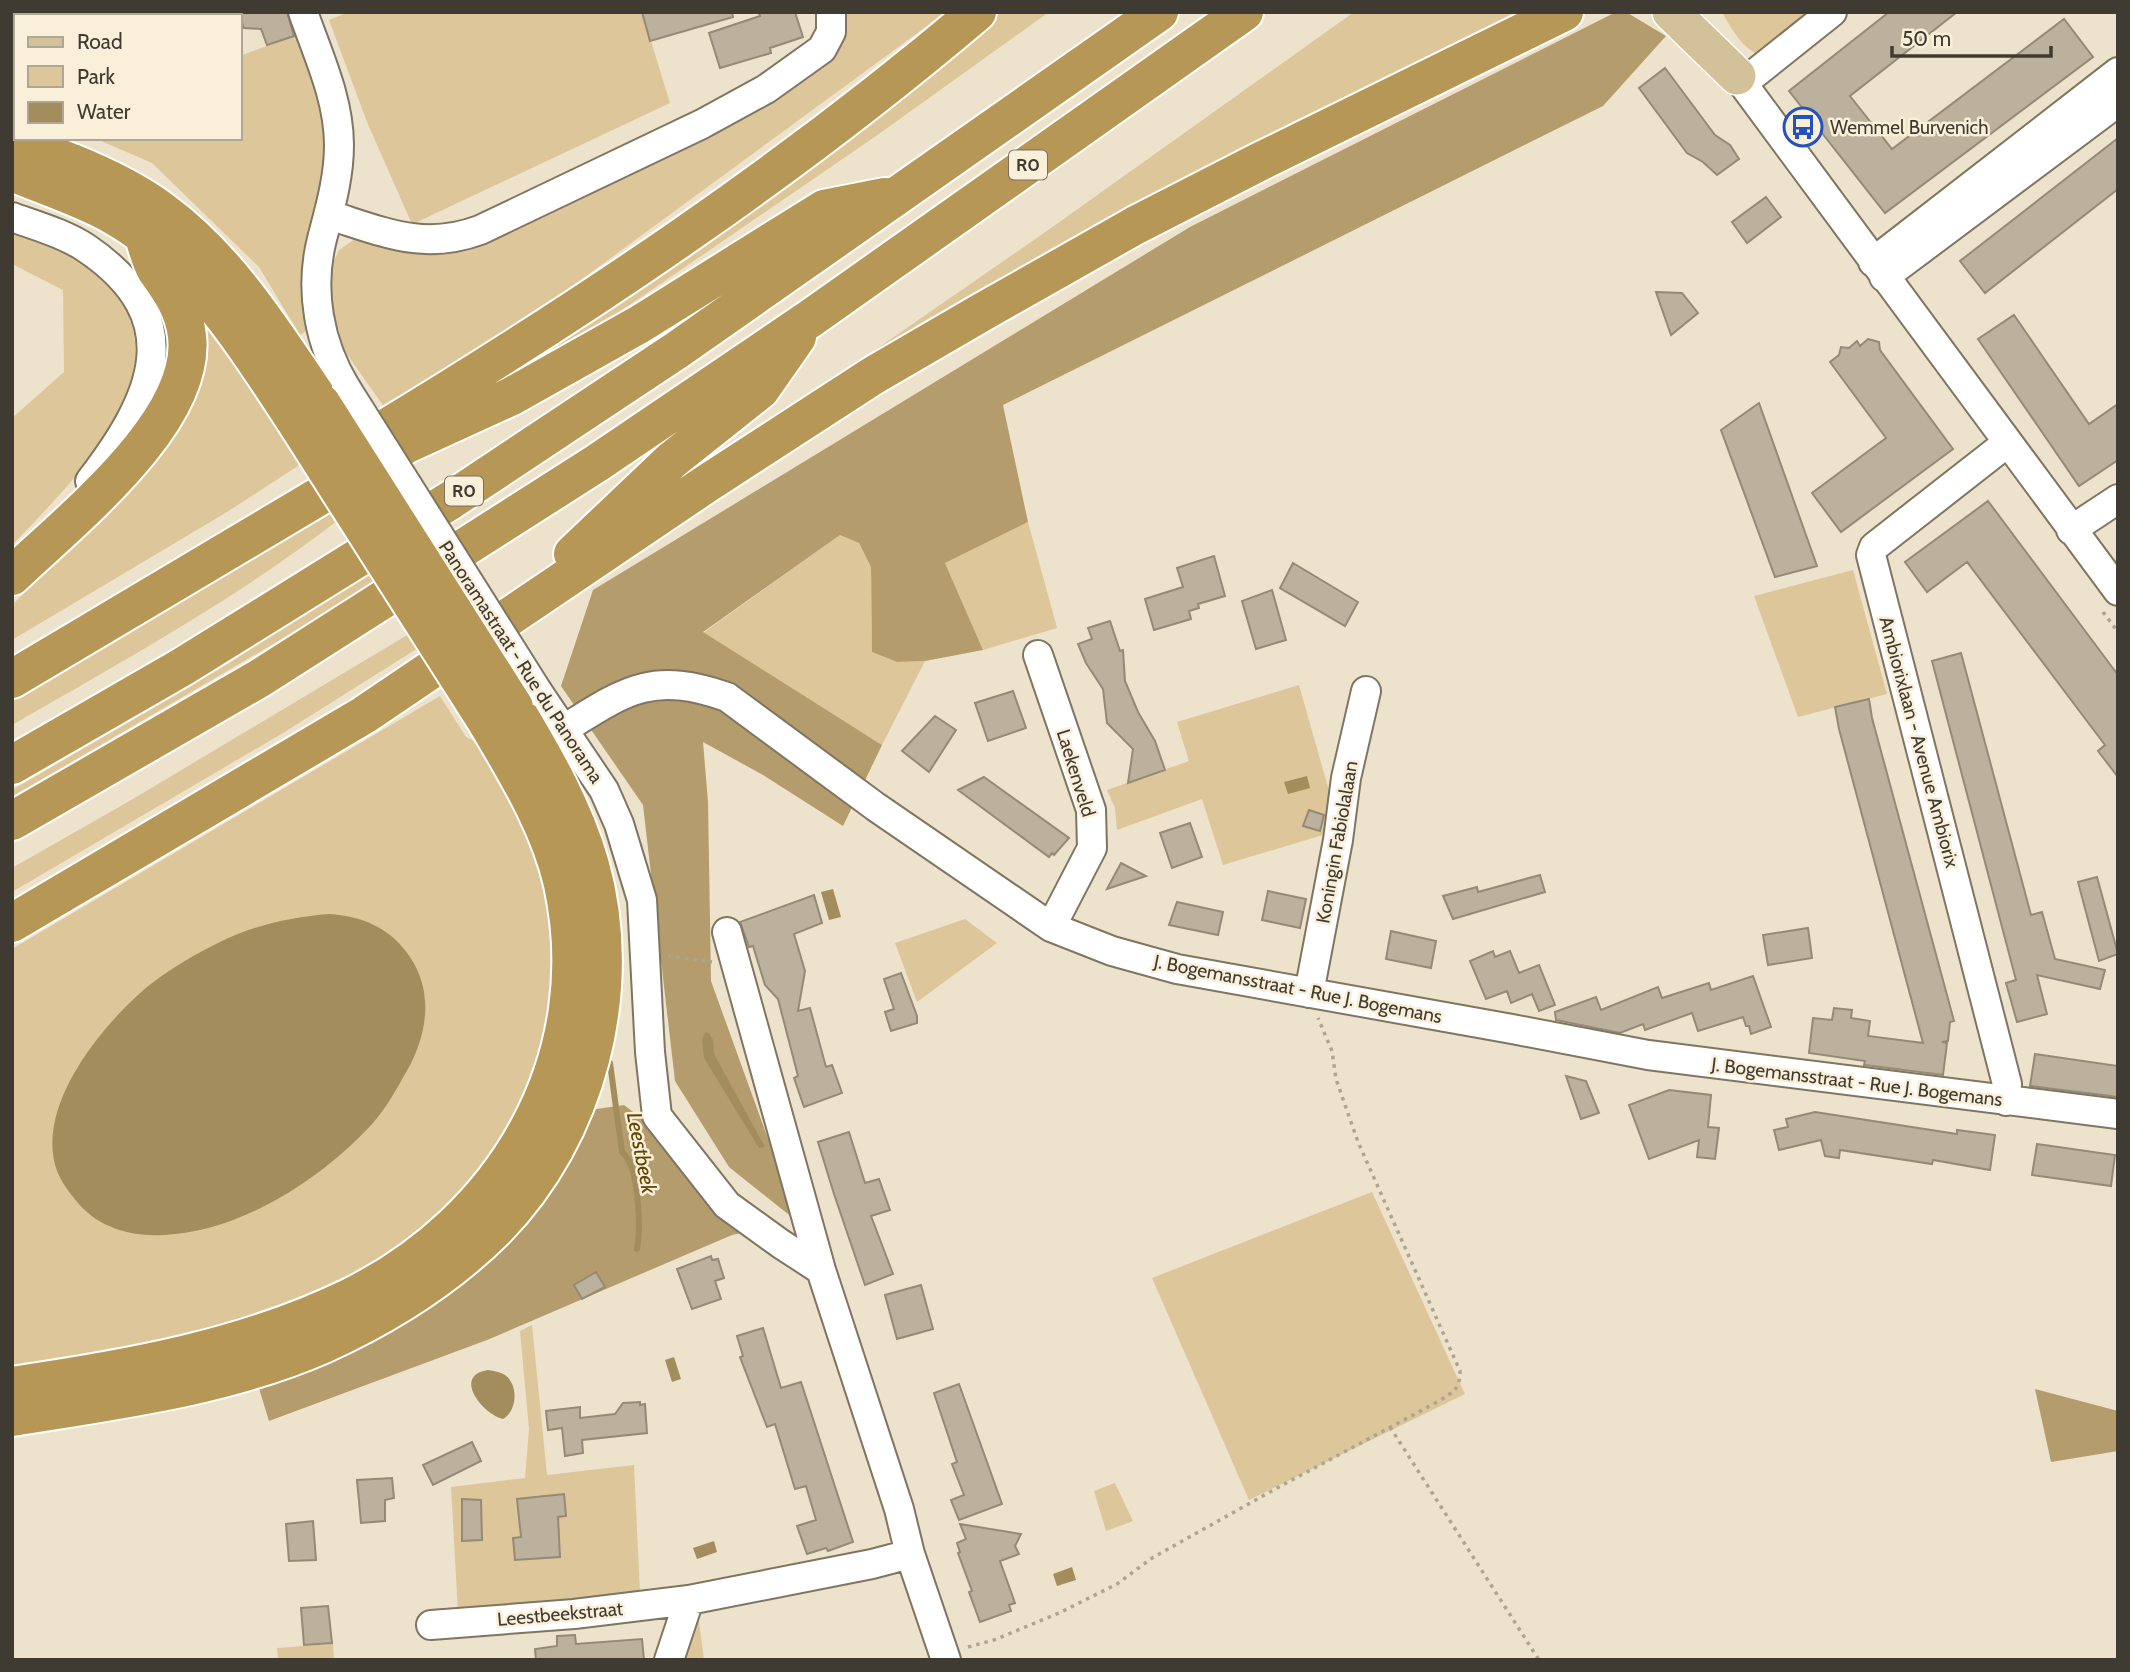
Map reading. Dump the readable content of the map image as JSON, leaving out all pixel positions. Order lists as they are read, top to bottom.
{
  "streets": {
    "highway": ["R0"],
    "street": [
      "Panoramastraat - Rue du Panorama",
      "Ambiorixlaan - Avenue Ambiorix",
      "Laekenveld",
      "Koningin Fabiolalaan",
      "J. Bogemansstraat - Rue J. Bogemans",
      "Leestbeekstraat"
    ]
  },
  "crossings": [
    ["Panoramastraat - Rue du Panorama", "J. Bogemansstraat - Rue J. Bogemans"],
    ["Ambiorixlaan - Avenue Ambiorix", "J. Bogemansstraat - Rue J. Bogemans"],
    ["Laekenveld", "J. Bogemansstraat - Rue J. Bogemans"],
    ["Koningin Fabiolalaan", "J. Bogemansstraat - Rue J. Bogemans"]
  ],
  "water": ["Leestbeek"],
  "places": {
    "bus stop": ["Wemmel Burvenich"]
  },
  "legend": ["Road", "Park", "Water"],
  "scale_bar": "50 m"
}
